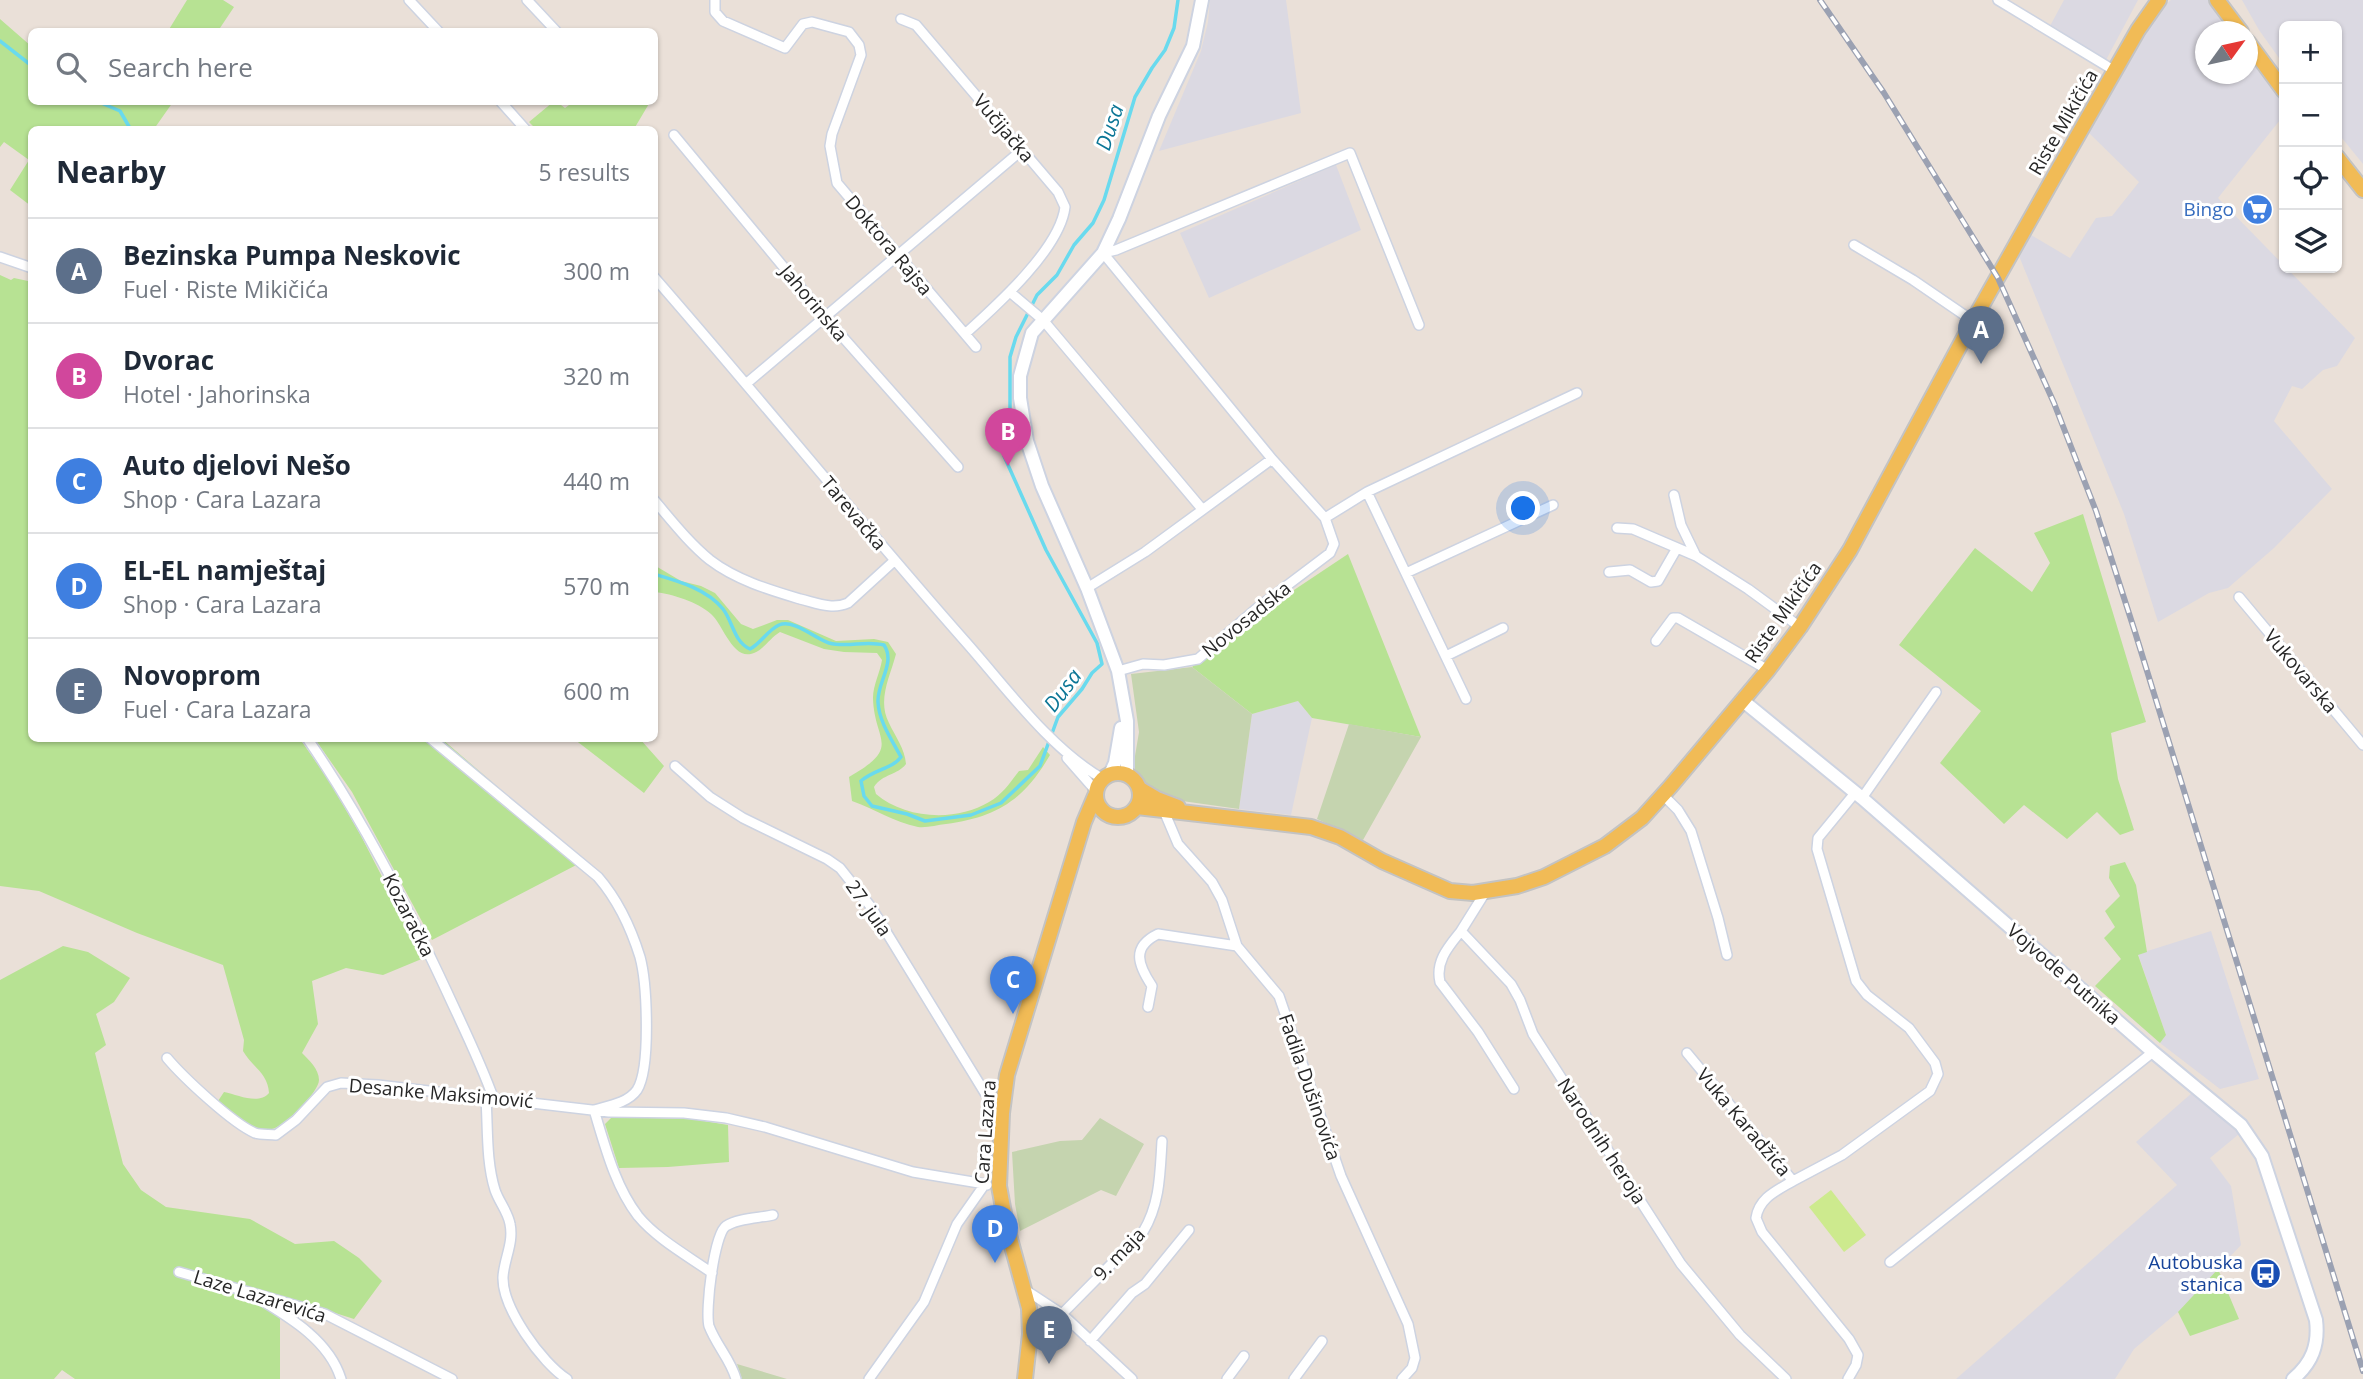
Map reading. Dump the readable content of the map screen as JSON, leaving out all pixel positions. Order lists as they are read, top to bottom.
{
  "streets": {
    "main road": ["Riste Mikičića", "Cara Lazara"],
    "street": [
      "Vučijačka",
      "Doktora Rajsa",
      "Jahorinska",
      "Tarevačka",
      "Novosadska",
      "Vukovarska",
      "27. jula",
      "Kozaračka",
      "Vojvode Putnika",
      "Fadila Dušinovića",
      "Desanke Maksimović",
      "Vuka Karadžića",
      "Narodnih heroja",
      "9. maja",
      "Laze Lazarevića"
    ]
  },
  "crossings": [
    ["Riste Mikičića", "Tarevačka"],
    ["Riste Mikičića", "Vojvode Putnika"],
    ["Riste Mikičića", "Fadila Dušinovića"],
    ["Riste Mikičića", "Cara Lazara"],
    ["Tarevačka", "Cara Lazara"],
    ["27. jula", "Cara Lazara"],
    ["Kozaračka", "Desanke Maksimović"],
    ["Vojvode Putnika", "Vuka Karadžića"],
    ["Desanke Maksimović", "Cara Lazara"]
  ],
  "water": ["Dusa"],
  "places": {
    "supermarket": ["Bingo"],
    "bus stop": ["Autobuska stanica"]
  },
  "north": "top right",
  "page": {
    "map_buttons": ["+", "−"],
    "search": "Search here",
    "heading": ["Nearby", "5 results"],
    "list": [
      {
        "mark": "A",
        "name": "Bezinska Pumpa Neskovic",
        "note": "Fuel · Riste Mikičića",
        "value": "300 m"
      },
      {
        "mark": "B",
        "name": "Dvorac",
        "note": "Hotel · Jahorinska",
        "value": "320 m"
      },
      {
        "mark": "C",
        "name": "Auto djelovi Nešo",
        "note": "Shop · Cara Lazara",
        "value": "440 m"
      },
      {
        "mark": "D",
        "name": "EL-EL namještaj",
        "note": "Shop · Cara Lazara",
        "value": "570 m"
      },
      {
        "mark": "E",
        "name": "Novoprom",
        "note": "Fuel · Cara Lazara",
        "value": "600 m"
      }
    ],
    "pins": [
      "A",
      "B",
      "C",
      "D",
      "E"
    ]
  }
}
